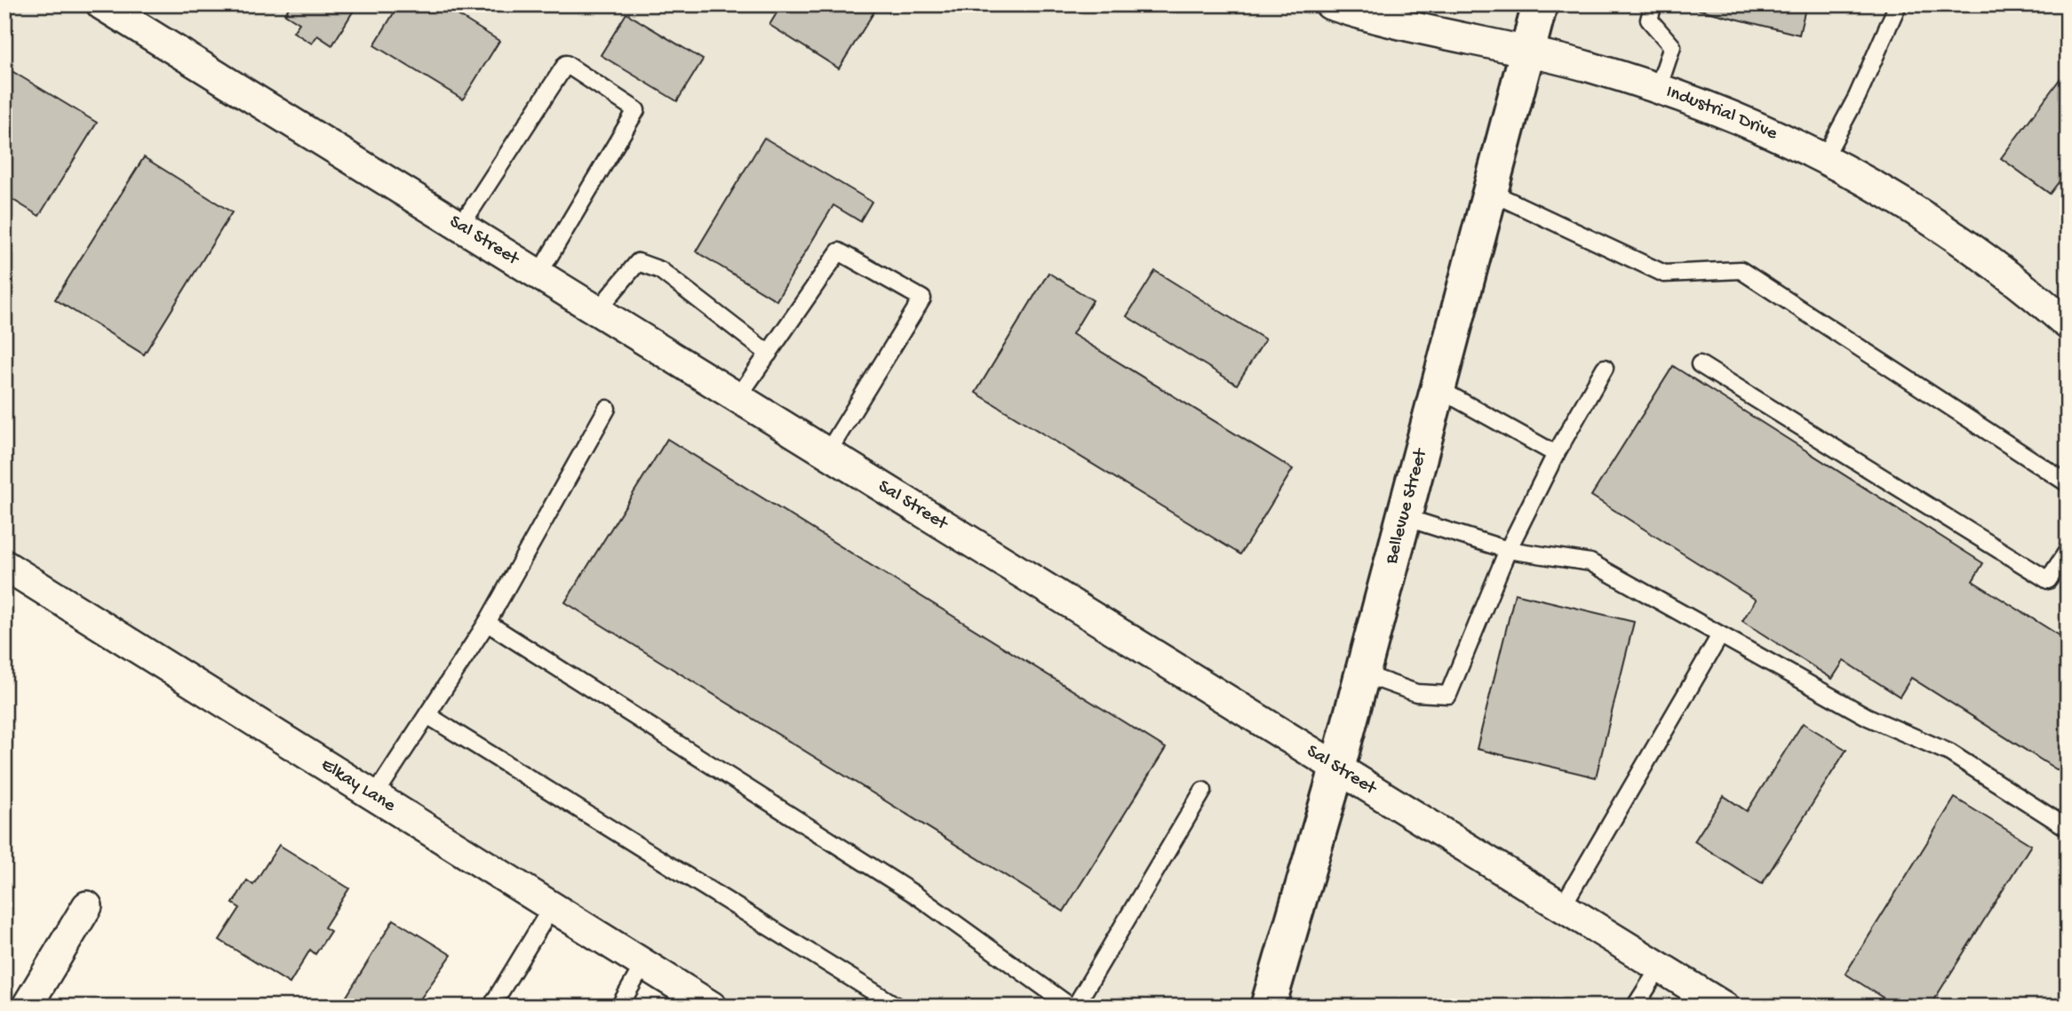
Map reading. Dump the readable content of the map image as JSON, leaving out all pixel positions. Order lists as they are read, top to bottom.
{
  "streets": {
    "street": [
      "Industrial Drive",
      "Sal Street",
      "Bellevue Street",
      "Elkay Lane"
    ]
  },
  "crossings": [
    ["Industrial Drive", "Bellevue Street"],
    ["Sal Street", "Bellevue Street"]
  ]
}
